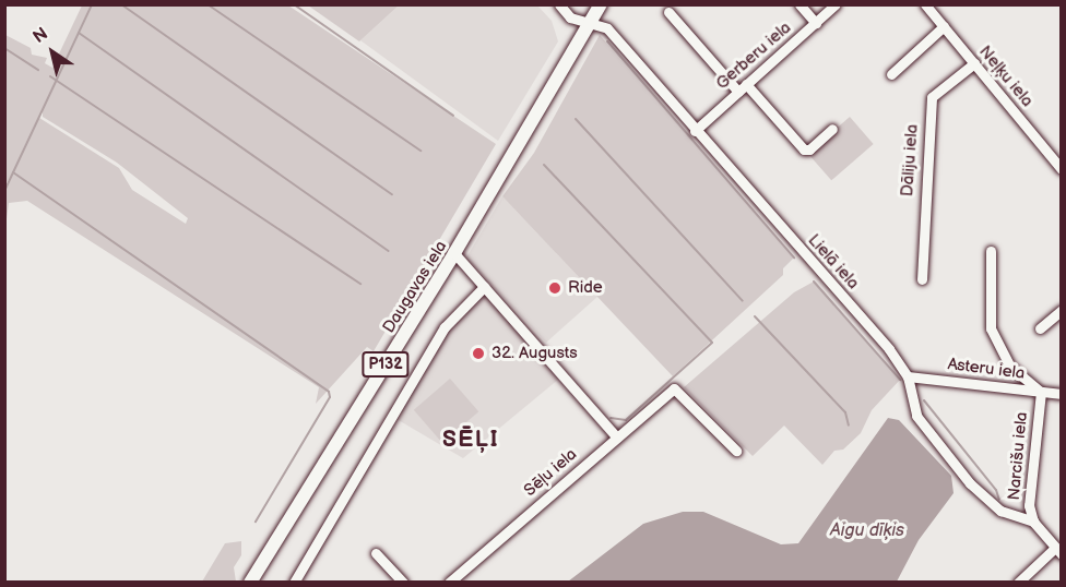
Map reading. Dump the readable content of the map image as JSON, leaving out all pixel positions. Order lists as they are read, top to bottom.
{
  "streets": {
    "main road": ["Daugavas iela", "P132"],
    "street": [
      "Gerberu iela",
      "Neļķu iela",
      "Dāliju iela",
      "Lielā iela",
      "Asteru iela",
      "Narcišu iela",
      "Sēļu iela"
    ]
  },
  "crossings": [
    ["Gerberu iela", "Lielā iela"],
    ["Neļķu iela", "Dāliju iela"],
    ["Lielā iela", "Daugavas iela"],
    ["Lielā iela", "Asteru iela"],
    ["Lielā iela", "Narcišu iela"],
    ["Asteru iela", "Narcišu iela"]
  ],
  "districts": ["SĒĻI"],
  "water": ["Aigu dīķis"],
  "places": ["Ride", "32. Augusts"],
  "north": "top left"
}
